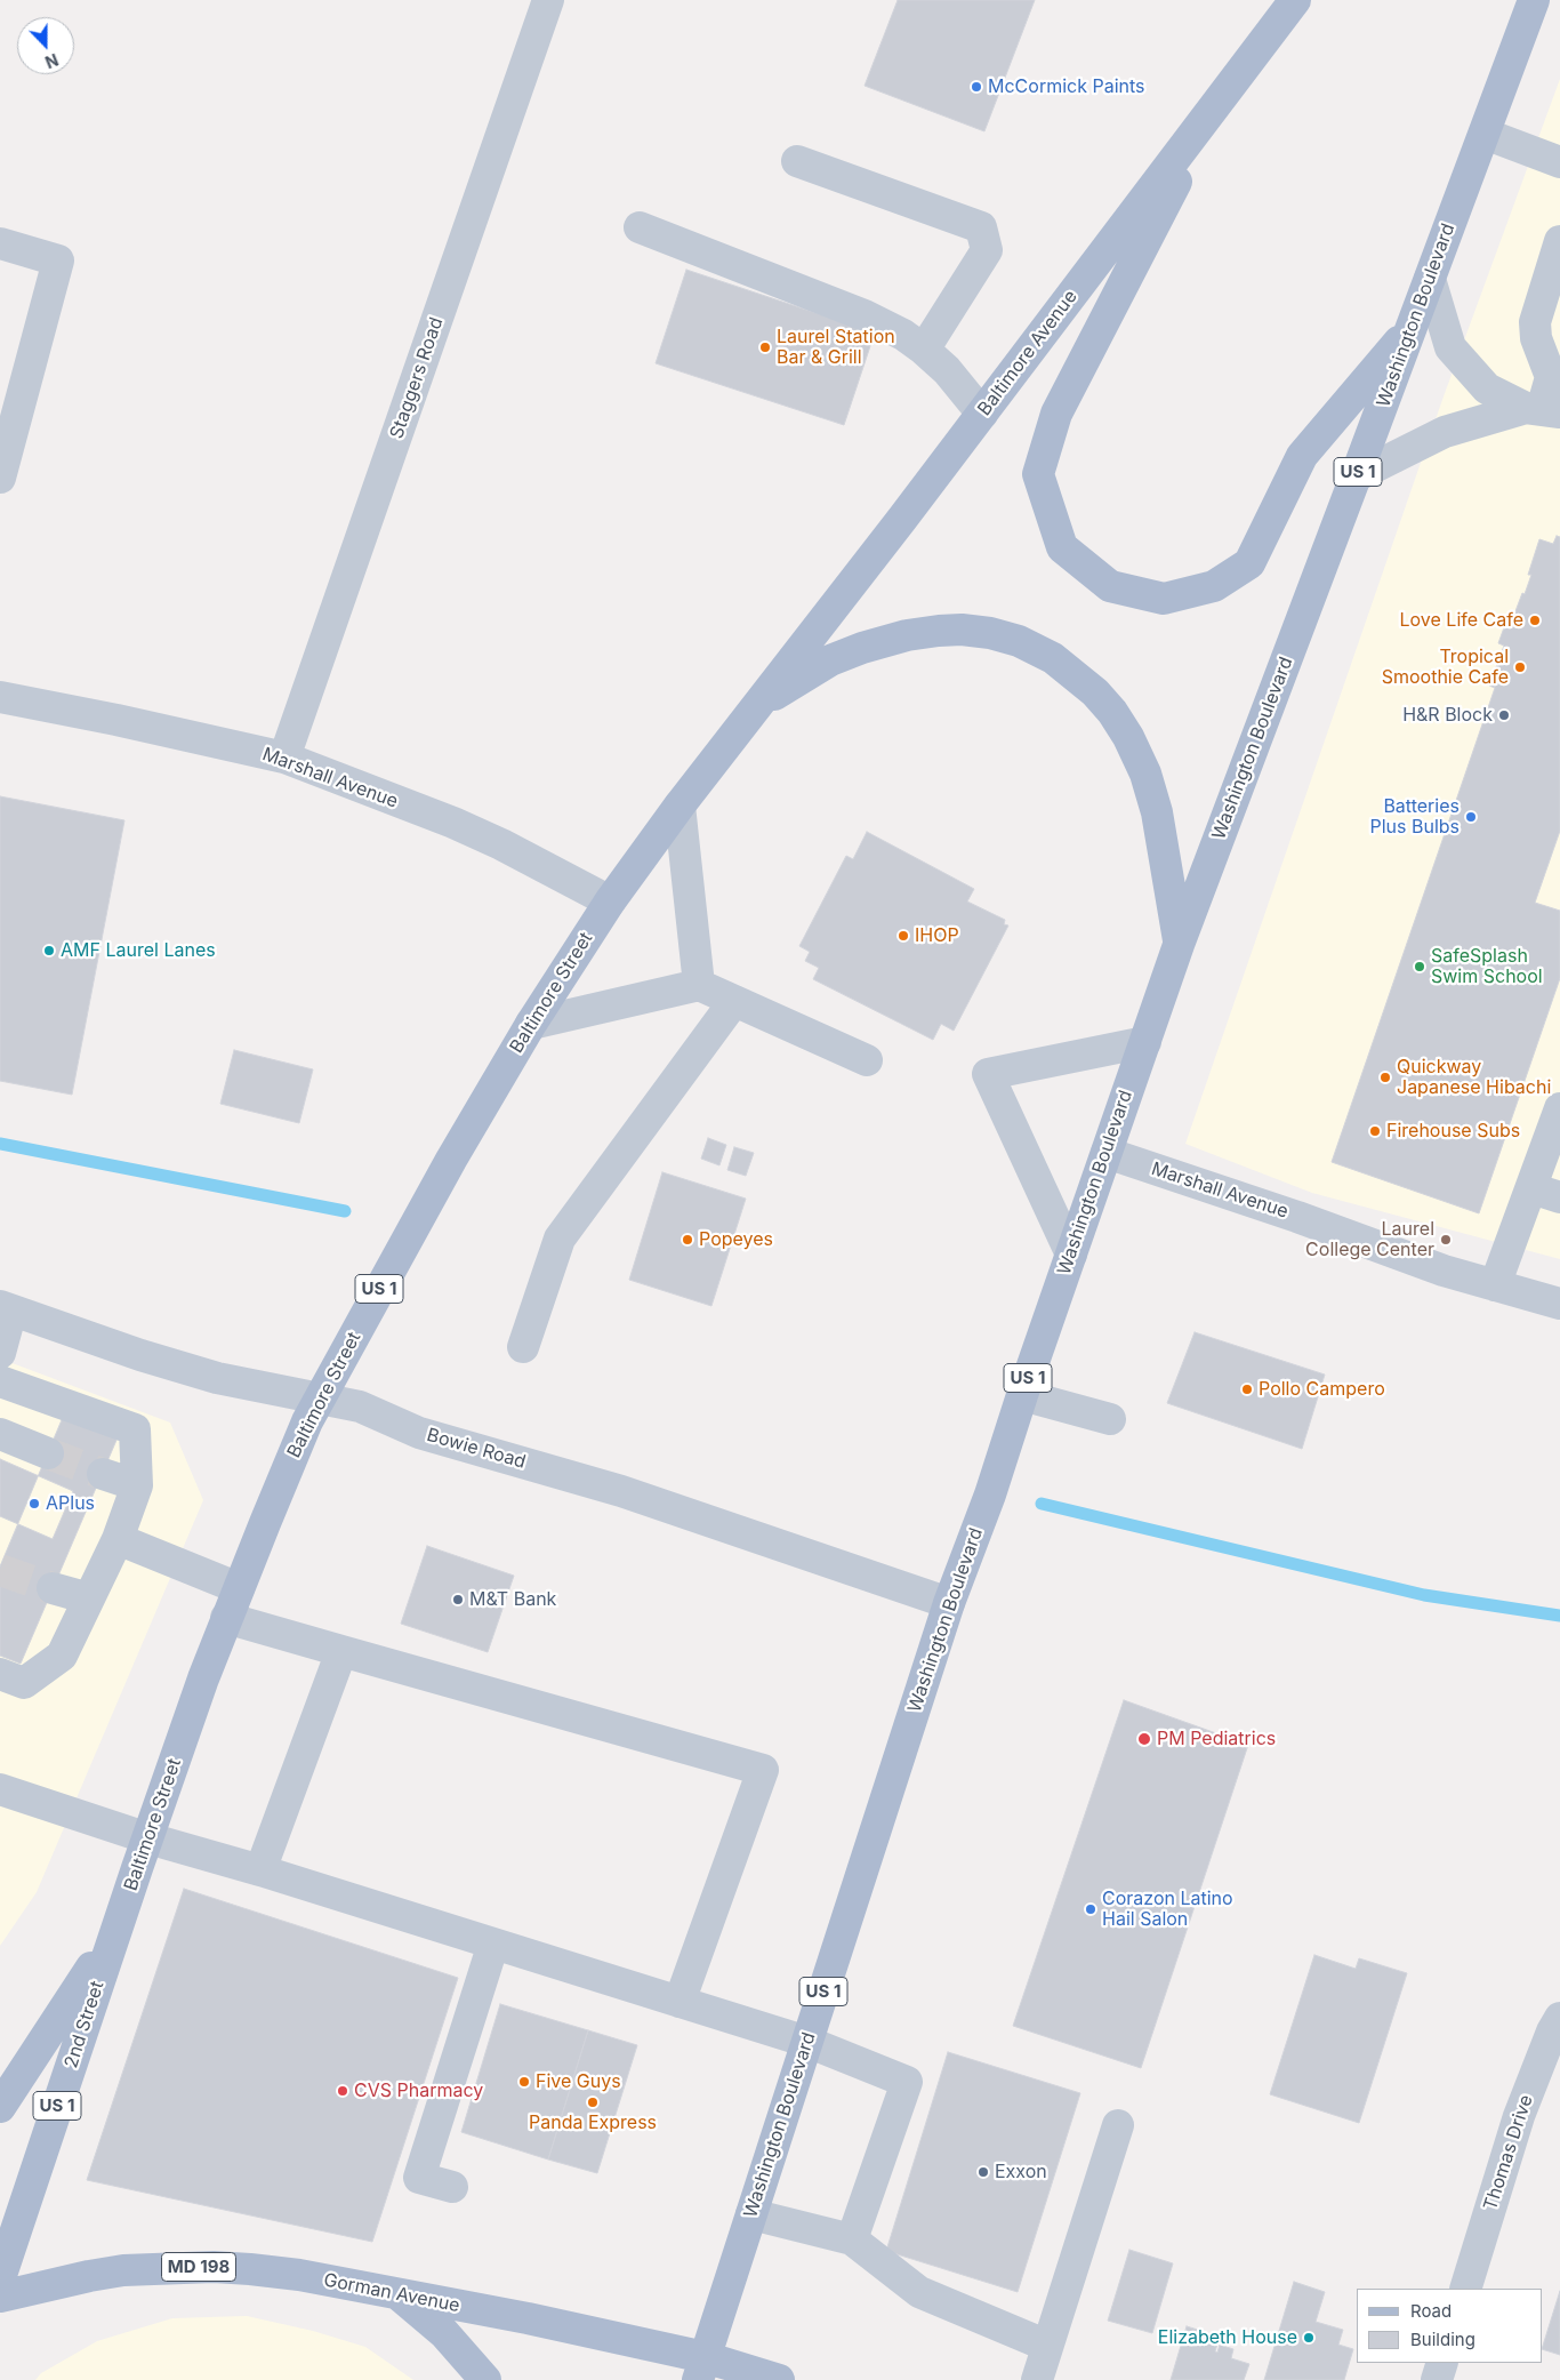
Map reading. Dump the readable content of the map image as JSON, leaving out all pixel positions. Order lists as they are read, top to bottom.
{
  "streets": {
    "main road": [
      "Washington Boulevard",
      "Baltimore Avenue",
      "US 1",
      "Baltimore Street",
      "2nd Street",
      "MD 198",
      "Gorman Avenue"
    ],
    "street": [
      "Staggers Road",
      "Marshall Avenue",
      "Bowie Road",
      "Thomas Drive"
    ]
  },
  "crossings": [
    ["Washington Boulevard", "Marshall Avenue"],
    ["Washington Boulevard", "Bowie Road"],
    ["Washington Boulevard", "Gorman Avenue"],
    ["Baltimore Avenue", "Baltimore Street"],
    ["Staggers Road", "Marshall Avenue"],
    ["Marshall Avenue", "Baltimore Street"],
    ["Baltimore Street", "Bowie Road"],
    ["Baltimore Street", "2nd Street"]
  ],
  "places": [
    "McCormick Paints",
    "Laurel Station Bar & Grill",
    "Love Life Cafe",
    "Tropical Smoothie Cafe",
    "H&R Block",
    "Batteries Plus Bulbs",
    "IHOP",
    "AMF Laurel Lanes",
    "SafeSplash Swim School",
    "Quickway Japanese Hibachi",
    "Firehouse Subs",
    "Popeyes",
    "Laurel College Center",
    "Pollo Campero",
    "APlus",
    "M&T Bank",
    "PM Pediatrics",
    "Corazon Latino Hail Salon",
    "Five Guys",
    "CVS Pharmacy",
    "Panda Express",
    "Exxon",
    "Elizabeth House"
  ],
  "legend": ["Road", "Building"],
  "north": "bottom"
}
